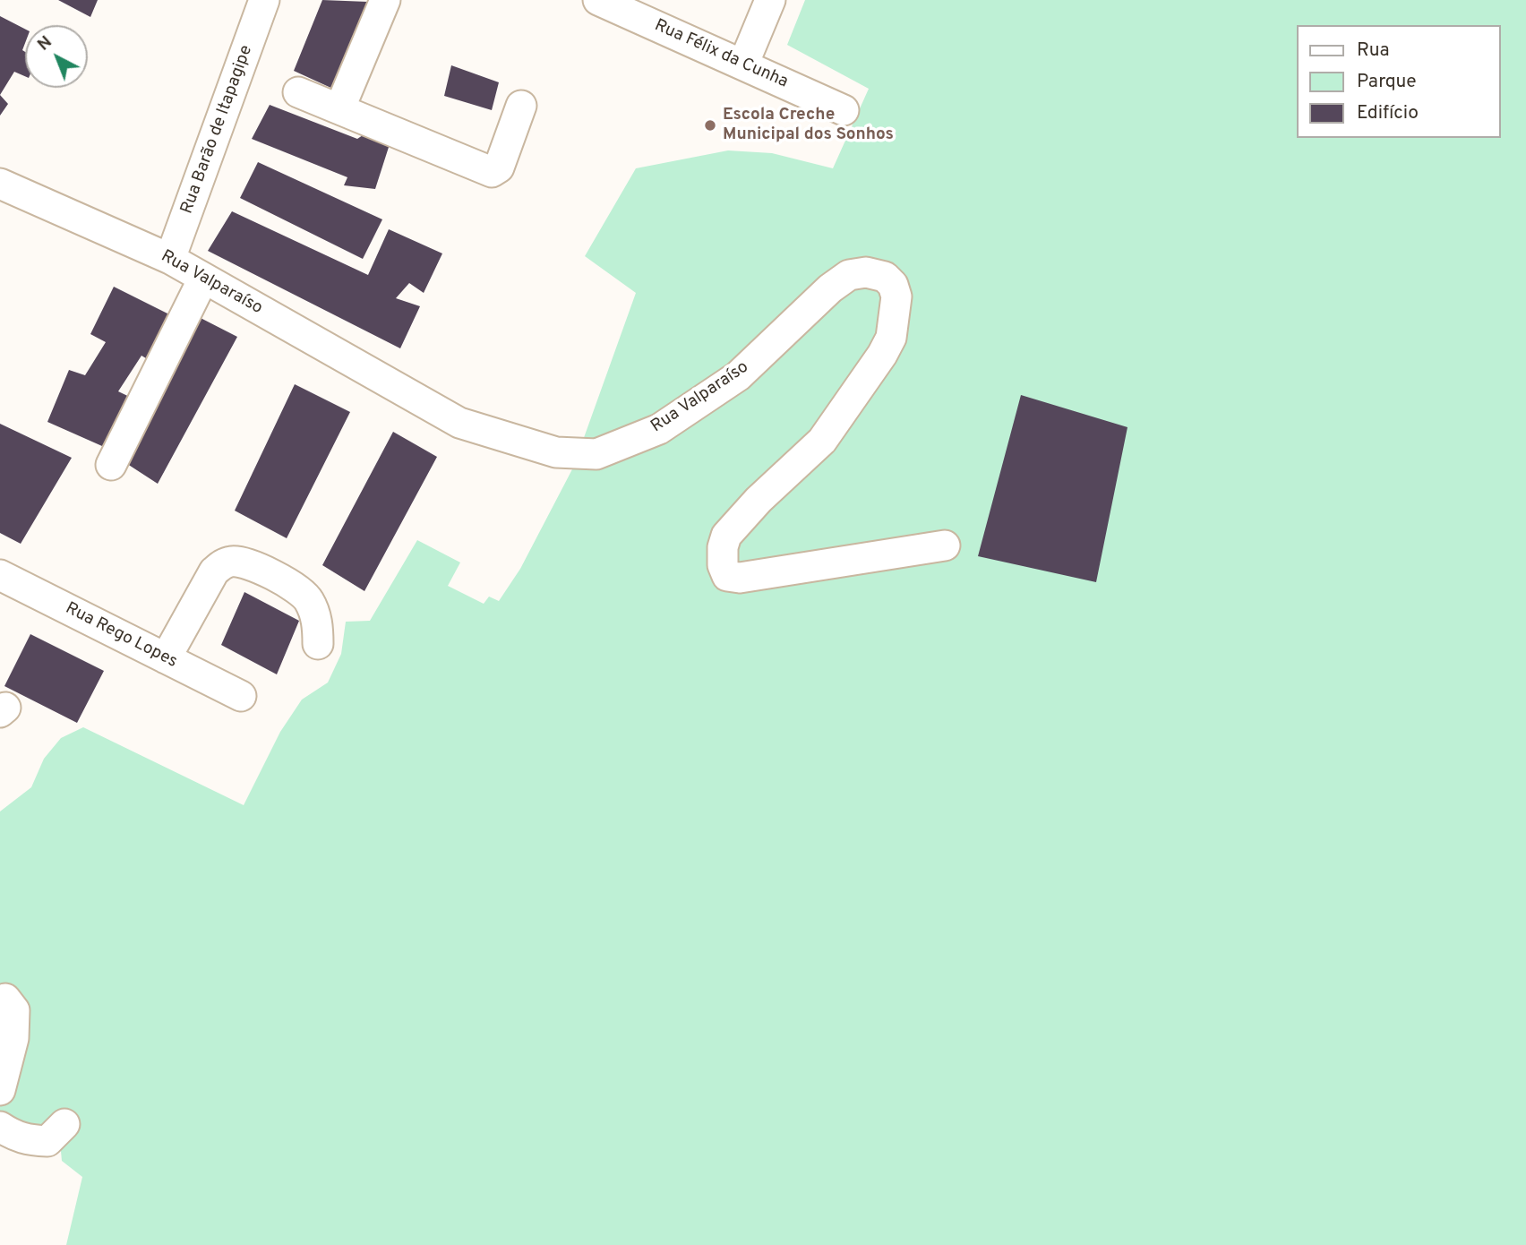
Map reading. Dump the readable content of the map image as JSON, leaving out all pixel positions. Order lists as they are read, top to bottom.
{
  "streets": {
    "street": [
      "Rua Félix da Cunha",
      "Rua Barão de Itapagipe",
      "Rua Valparaíso",
      "Rua Rego Lopes"
    ]
  },
  "crossings": [
    ["Rua Barão de Itapagipe", "Rua Valparaíso"]
  ],
  "places": ["Escola Creche Municipal dos Sonhos"],
  "legend": ["Rua", "Parque", "Edifício"],
  "north": "top left"
}
